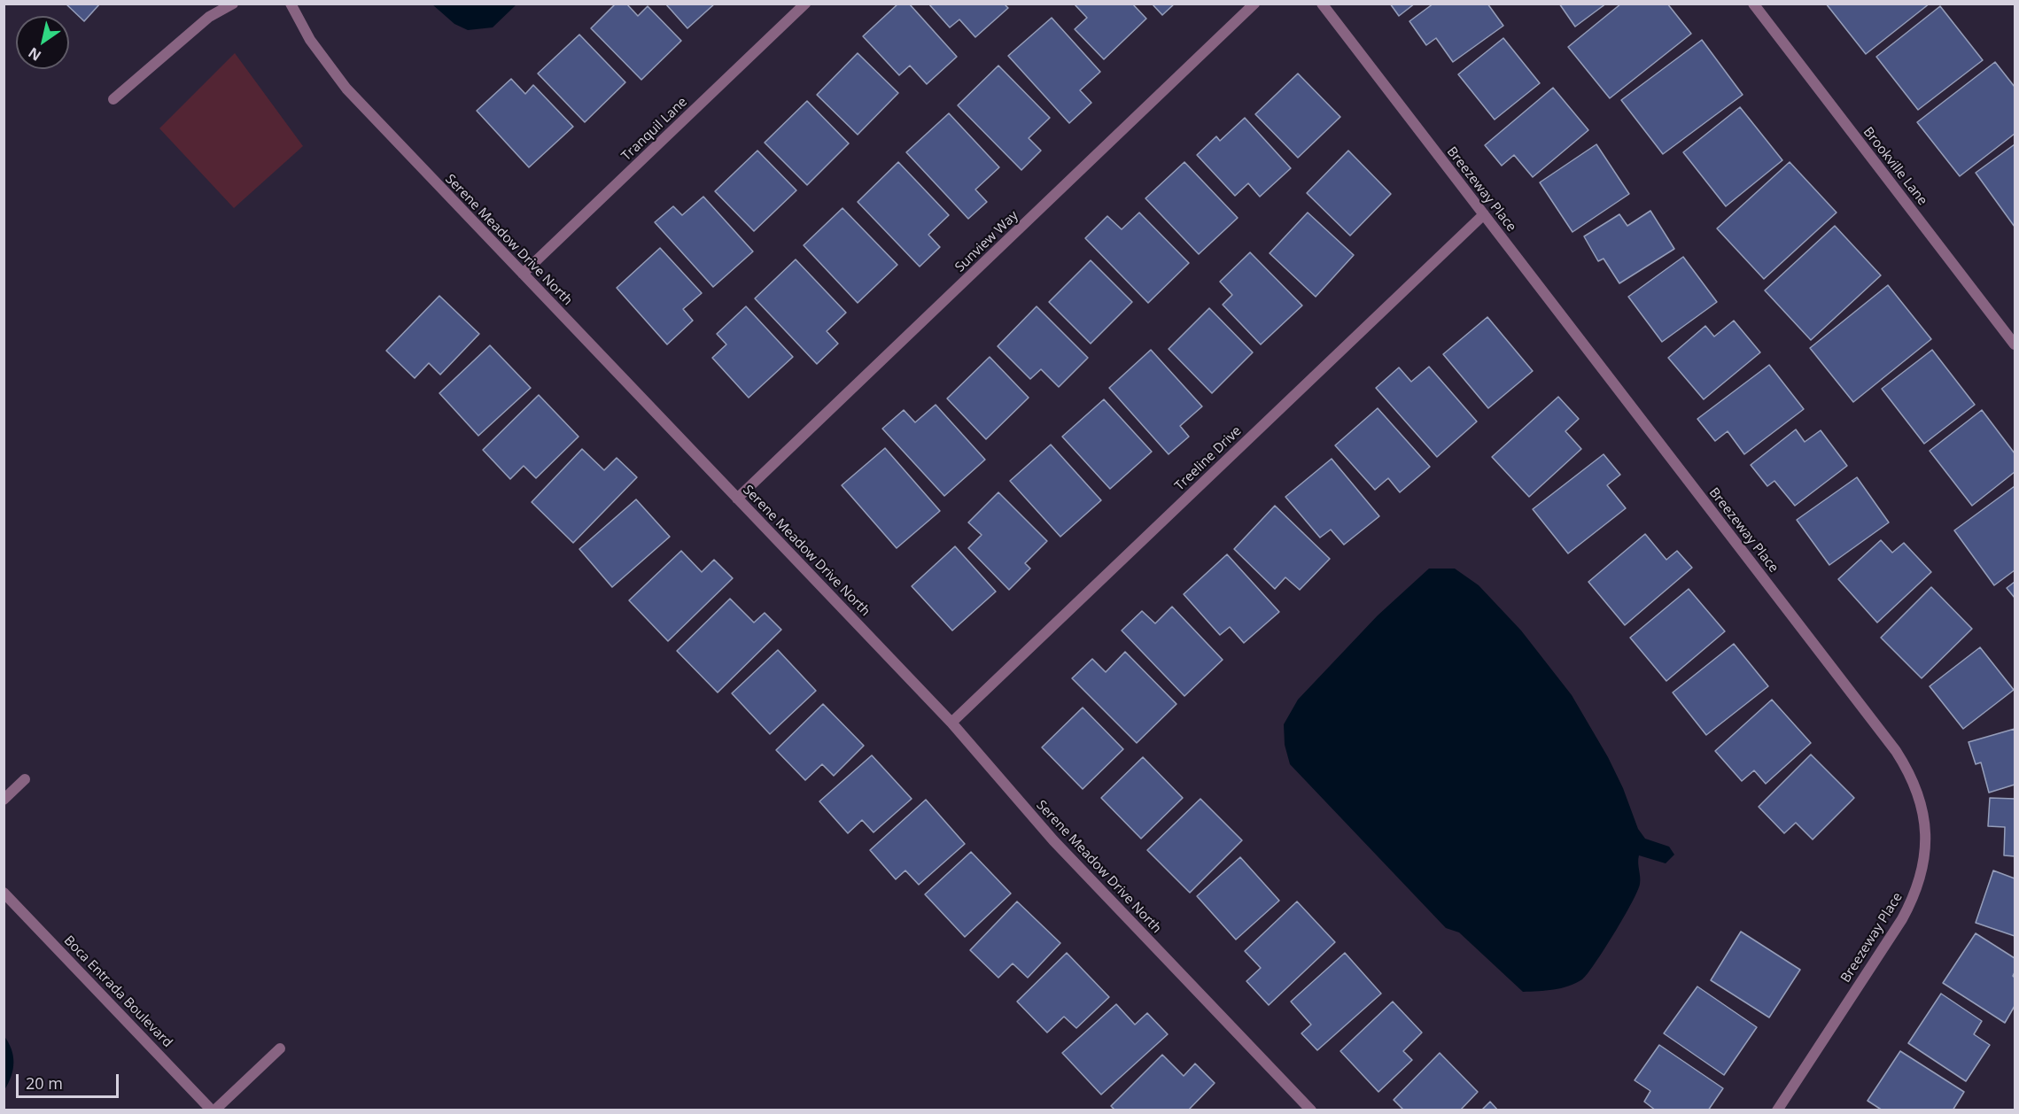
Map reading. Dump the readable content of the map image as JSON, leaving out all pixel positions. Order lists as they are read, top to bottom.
{
  "streets": {
    "street": [
      "Tranquil Lane",
      "Brookville Lane",
      "Breezeway Place",
      "Serene Meadow Drive North",
      "Sunview Way",
      "Treeline Drive",
      "Boca Entrada Boulevard"
    ]
  },
  "crossings": [
    ["Tranquil Lane", "Serene Meadow Drive North"],
    ["Breezeway Place", "Treeline Drive"],
    ["Serene Meadow Drive North", "Sunview Way"],
    ["Serene Meadow Drive North", "Treeline Drive"]
  ],
  "scale_bar": "20 m",
  "north": "bottom left"
}
